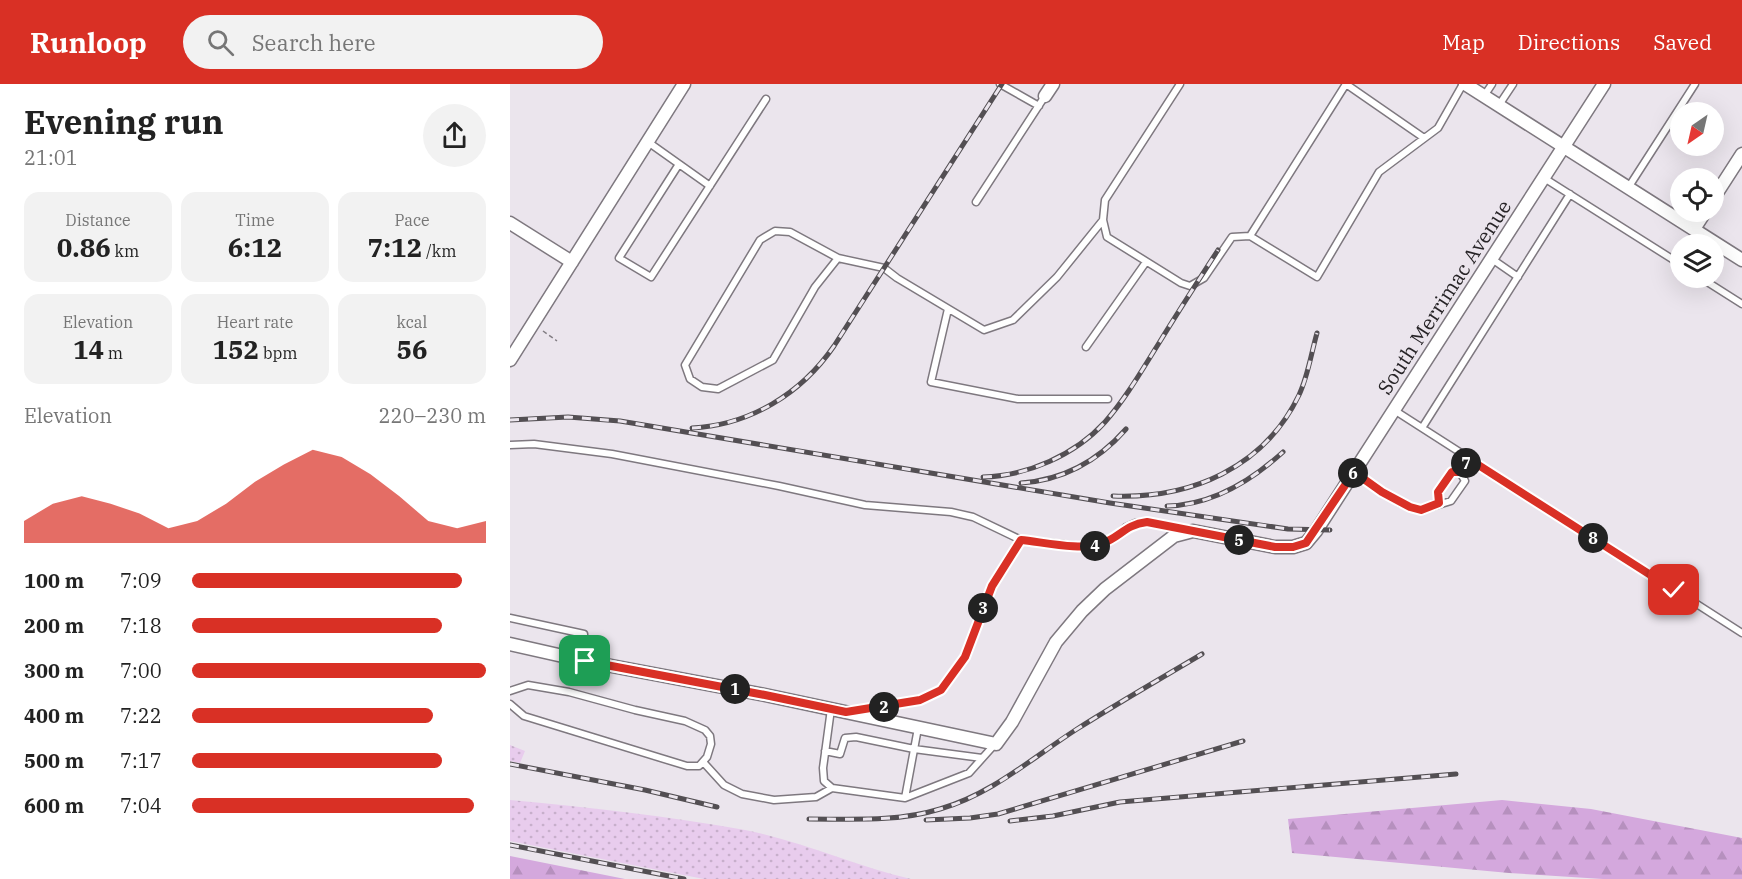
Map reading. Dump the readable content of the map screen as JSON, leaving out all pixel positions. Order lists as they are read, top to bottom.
{
  "streets": {
    "street": ["South Merrimac Avenue"]
  },
  "north": "bottom left",
  "page": {
    "header": "Runloop",
    "search": "Search here",
    "nav": ["Map", "Directions", "Saved"],
    "heading": ["Evening run", "21:01"],
    "stats": [
      ["Distance", "0.86 km"],
      ["Time", "6:12"],
      ["Pace", "7:12 /km"],
      ["Elevation", "14 m"],
      ["Heart rate", "152 bpm"],
      ["kcal", "56"]
    ],
    "chart": ["Elevation", "220–230 m"],
    "pins": [
      "7",
      "6",
      "8",
      "5",
      "4",
      "3",
      "1",
      "2"
    ],
    "list": [
      {
        "name": "100 m",
        "note": "7:09"
      },
      {
        "name": "200 m",
        "note": "7:18"
      },
      {
        "name": "300 m",
        "note": "7:00"
      },
      {
        "name": "400 m",
        "note": "7:22"
      },
      {
        "name": "500 m",
        "note": "7:17"
      },
      {
        "name": "600 m",
        "note": "7:04"
      }
    ]
  }
}
